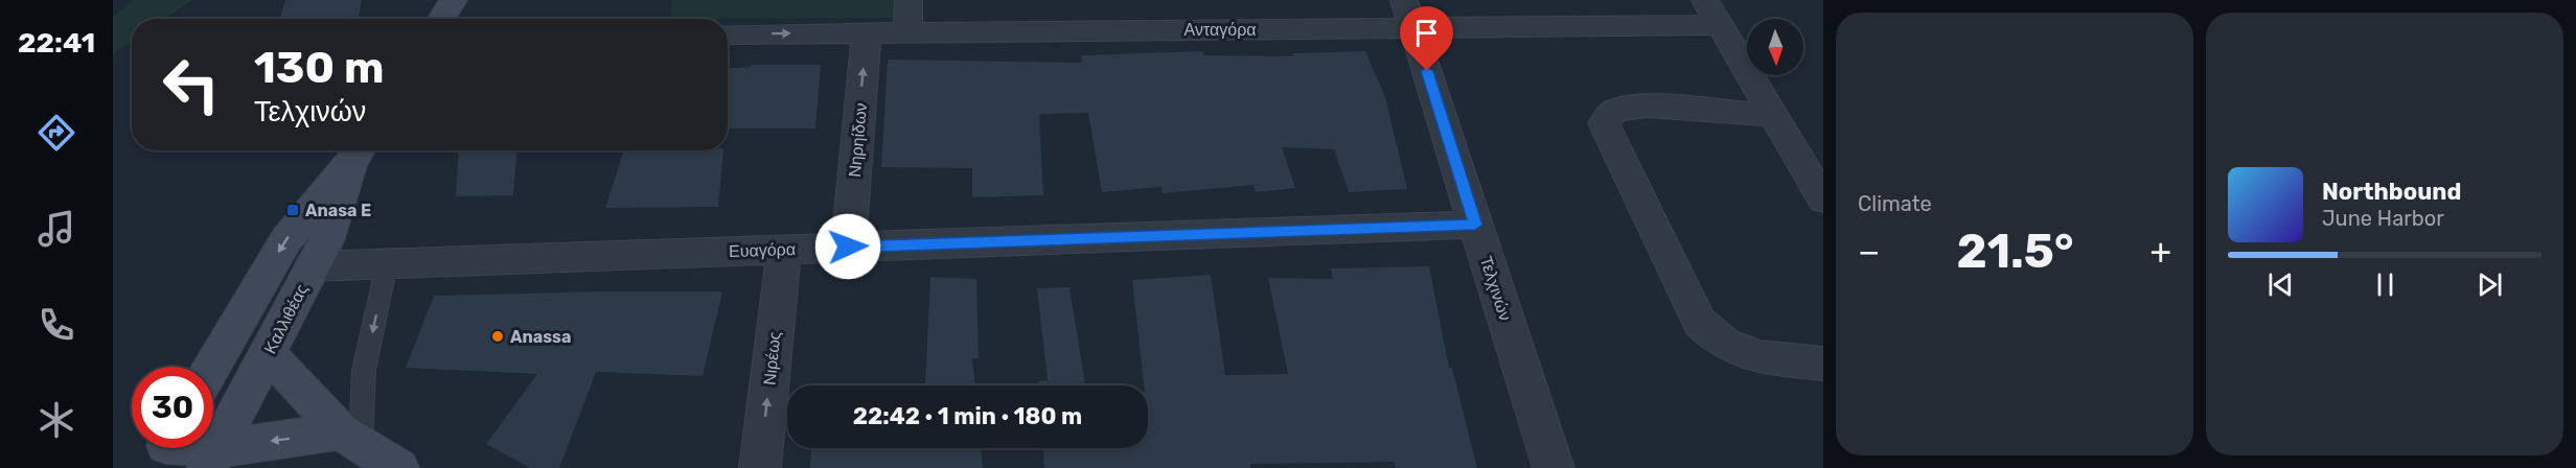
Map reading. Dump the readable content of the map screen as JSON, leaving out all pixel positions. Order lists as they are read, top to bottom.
{
  "streets": {
    "main road": ["Καλλιθέας"],
    "street": [
      "Ανταγόρα",
      "Νηρηίδων",
      "Ευαγόρα",
      "Τελχινών",
      "Νιρέως"
    ]
  },
  "crossings": [
    ["Ανταγόρα", "Νηρηίδων"],
    ["Ανταγόρα", "Τελχινών"],
    ["Νηρηίδων", "Ευαγόρα"],
    ["Ευαγόρα", "Τελχινών"],
    ["Ευαγόρα", "Καλλιθέας"],
    ["Ευαγόρα", "Νιρέως"]
  ],
  "one_way": ["Νηρηίδων", "Νιρέως"],
  "places": {
    "transit": ["Anasa E"],
    "other": ["Anassa"]
  },
  "north": "bottom",
  "page": {
    "tabs": "22:41",
    "tile": "Climate",
    "turn": ["130 m", "Τελχινών"],
    "song": ["Northbound", "June Harbor"],
    "heat": ["−", "21.5°", "+"],
    "limit": "30",
    "trip": "22:42 · 1 min · 180 m"
  }
}
